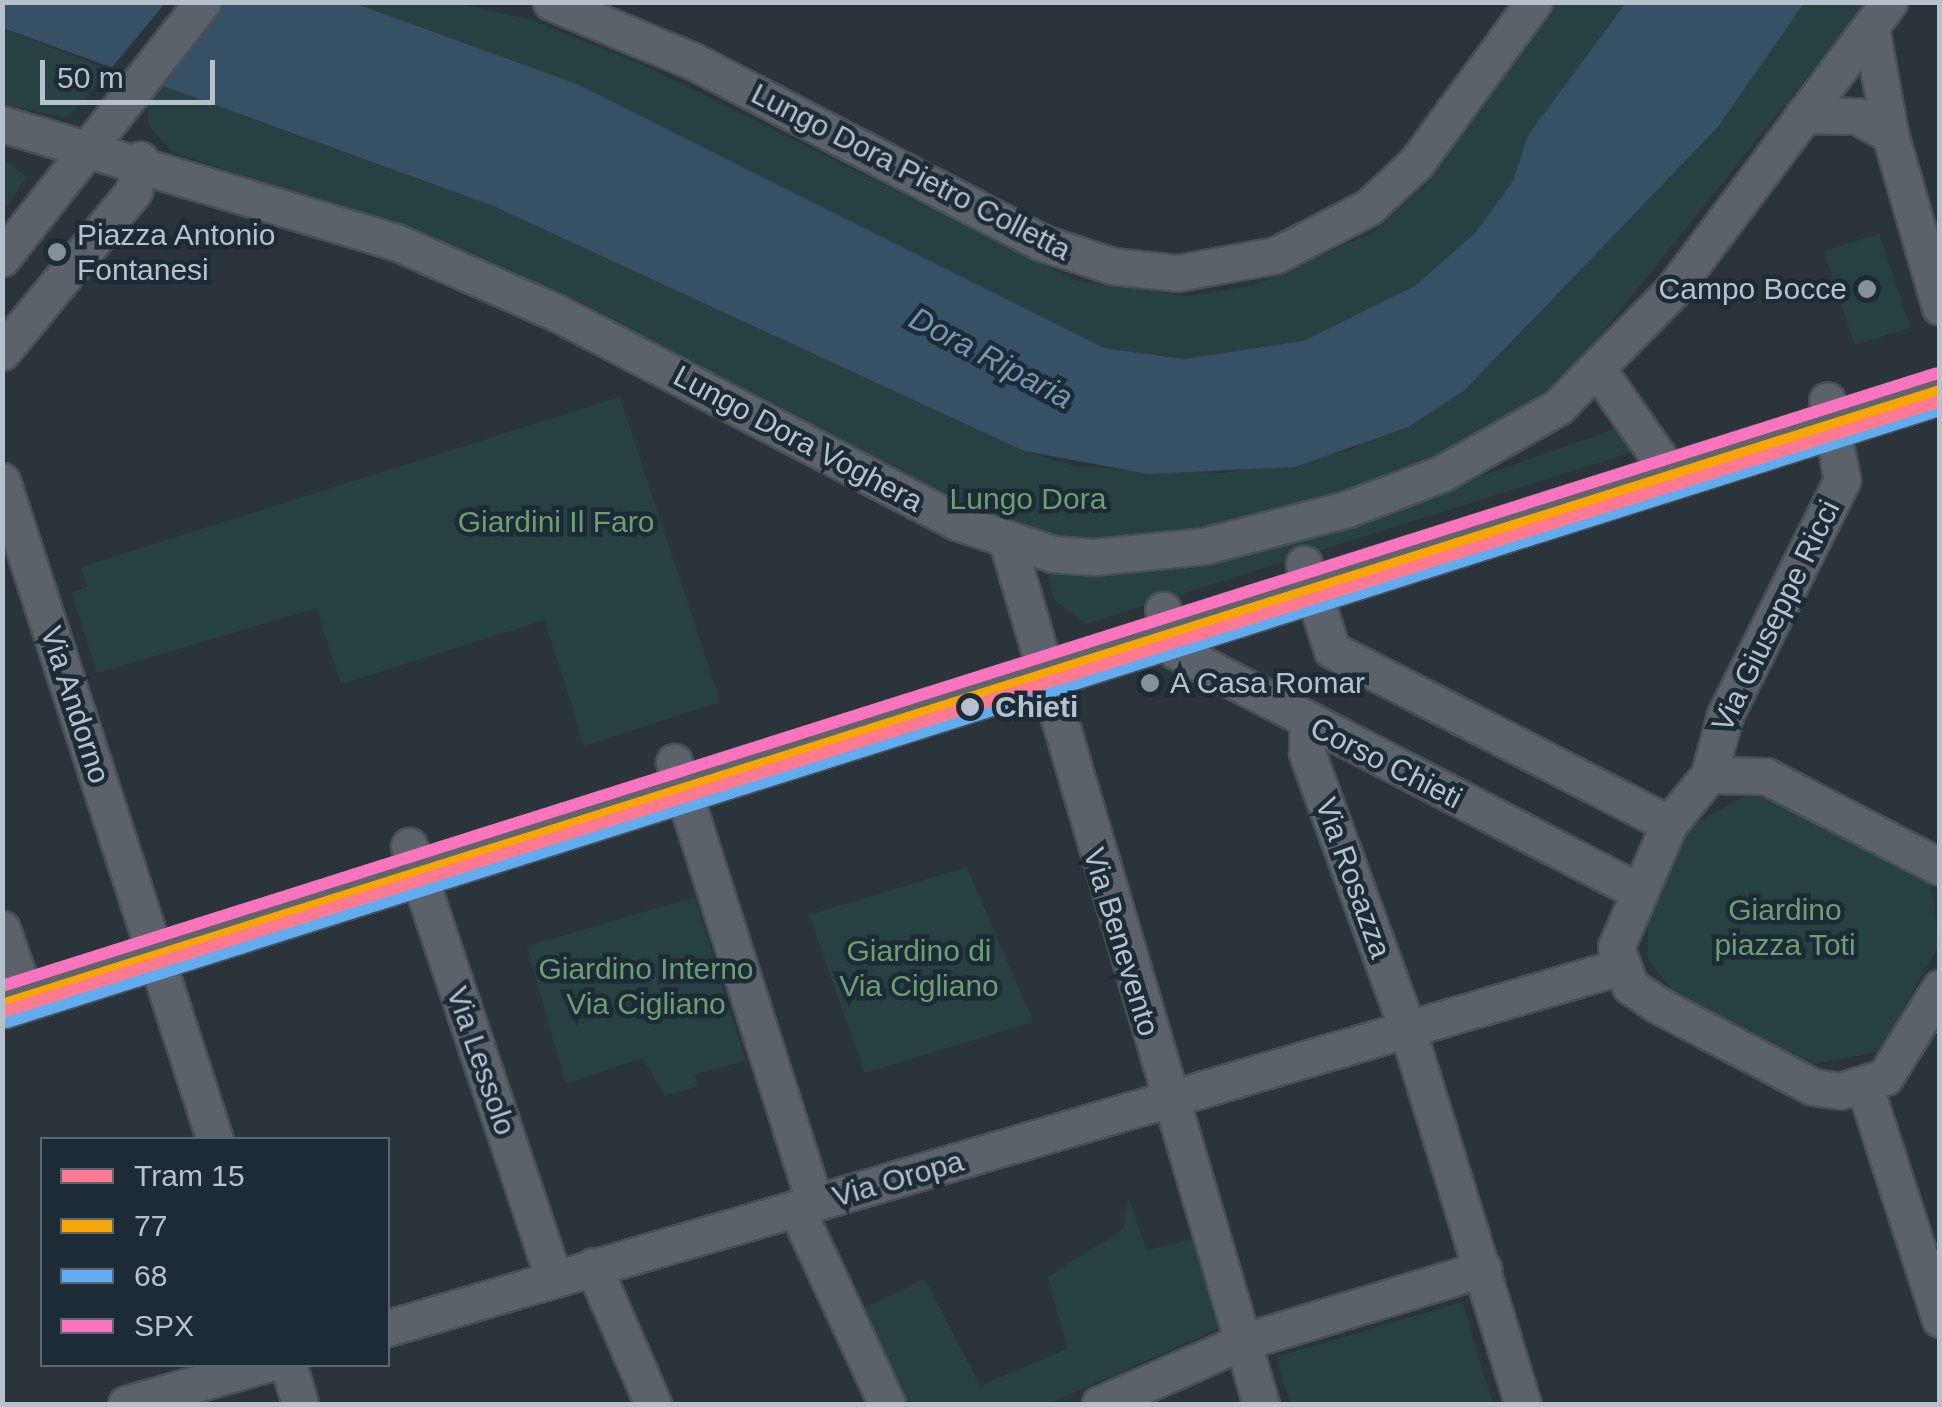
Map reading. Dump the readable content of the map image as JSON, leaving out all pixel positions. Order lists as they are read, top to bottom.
{
  "streets": {
    "street": [
      "Lungo Dora Pietro Colletta",
      "Lungo Dora Voghera",
      "Via Giuseppe Ricci",
      "Via Andorno",
      "Corso Chieti",
      "Via Rosazza",
      "Via Benevento",
      "Via Lessolo",
      "Via Oropa"
    ]
  },
  "crossings": [
    ["Lungo Dora Voghera", "Via Benevento"],
    ["Corso Chieti", "Via Rosazza"],
    ["Via Rosazza", "Via Oropa"],
    ["Via Benevento", "Via Oropa"],
    ["Via Lessolo", "Via Oropa"]
  ],
  "water": ["Dora Riparia"],
  "parks": [
    "Lungo Dora",
    "Giardini Il Faro",
    "Giardino piazza Toti",
    "Giardino di Via Cigliano",
    "Giardino Interno Via Cigliano"
  ],
  "places": [
    "Piazza Antonio Fontanesi",
    "Campo Bocce",
    "A Casa Romar",
    "Chieti"
  ],
  "lines": [
    "transit line SPX",
    "transit line 77",
    "tram line 15",
    "transit line 68"
  ],
  "legend": [
    "Tram 15",
    "77",
    "68",
    "SPX"
  ],
  "scale_bar": "50 m"
}
